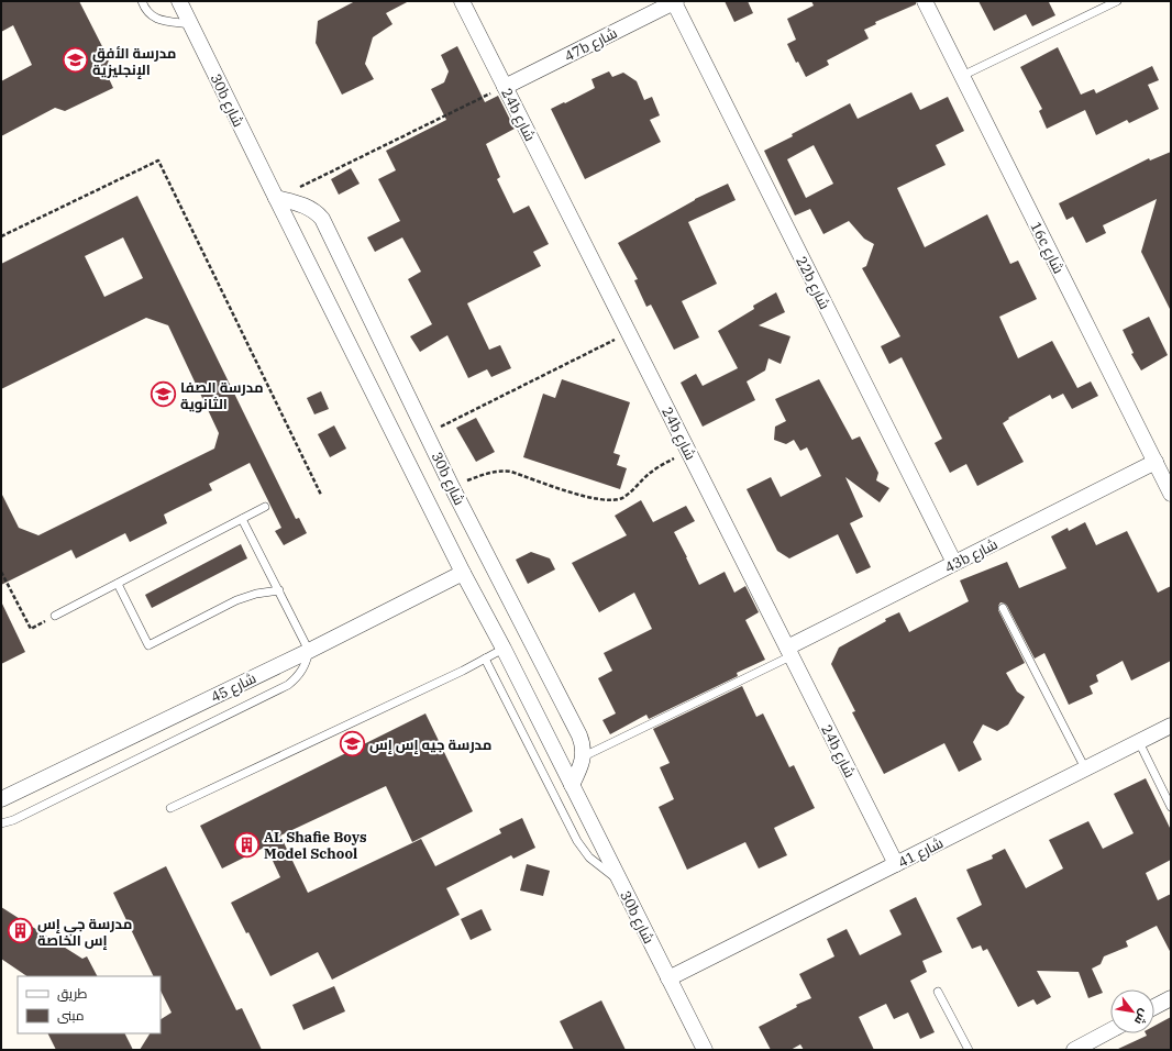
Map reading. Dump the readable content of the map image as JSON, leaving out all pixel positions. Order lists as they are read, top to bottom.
{
  "streets": {
    "street": [
      "47b شارع",
      "30b شارع",
      "24b شارع",
      "16c شارع",
      "22b شارع",
      "43b شارع",
      "شارع 45",
      "شارع 41"
    ]
  },
  "crossings": [
    ["47b شارع", "24b شارع"],
    ["47b شارع", "22b شارع"],
    ["30b شارع", "شارع 45"],
    ["30b شارع", "شارع 41"],
    ["24b شارع", "43b شارع"],
    ["24b شارع", "شارع 41"],
    ["16c شارع", "43b شارع"],
    ["22b شارع", "43b شارع"]
  ],
  "places": {
    "school or university": ["مدرسة الأفق الإنجليزية", "مدرسة الصفا الثانوية", "مدرسة جيه إس إس"],
    "building": ["AL Shafie Boys Model School", "مدرسة جي إس إس الخاصة"]
  },
  "legend": ["طريق", "مبنى"],
  "north": "bottom right"
}
